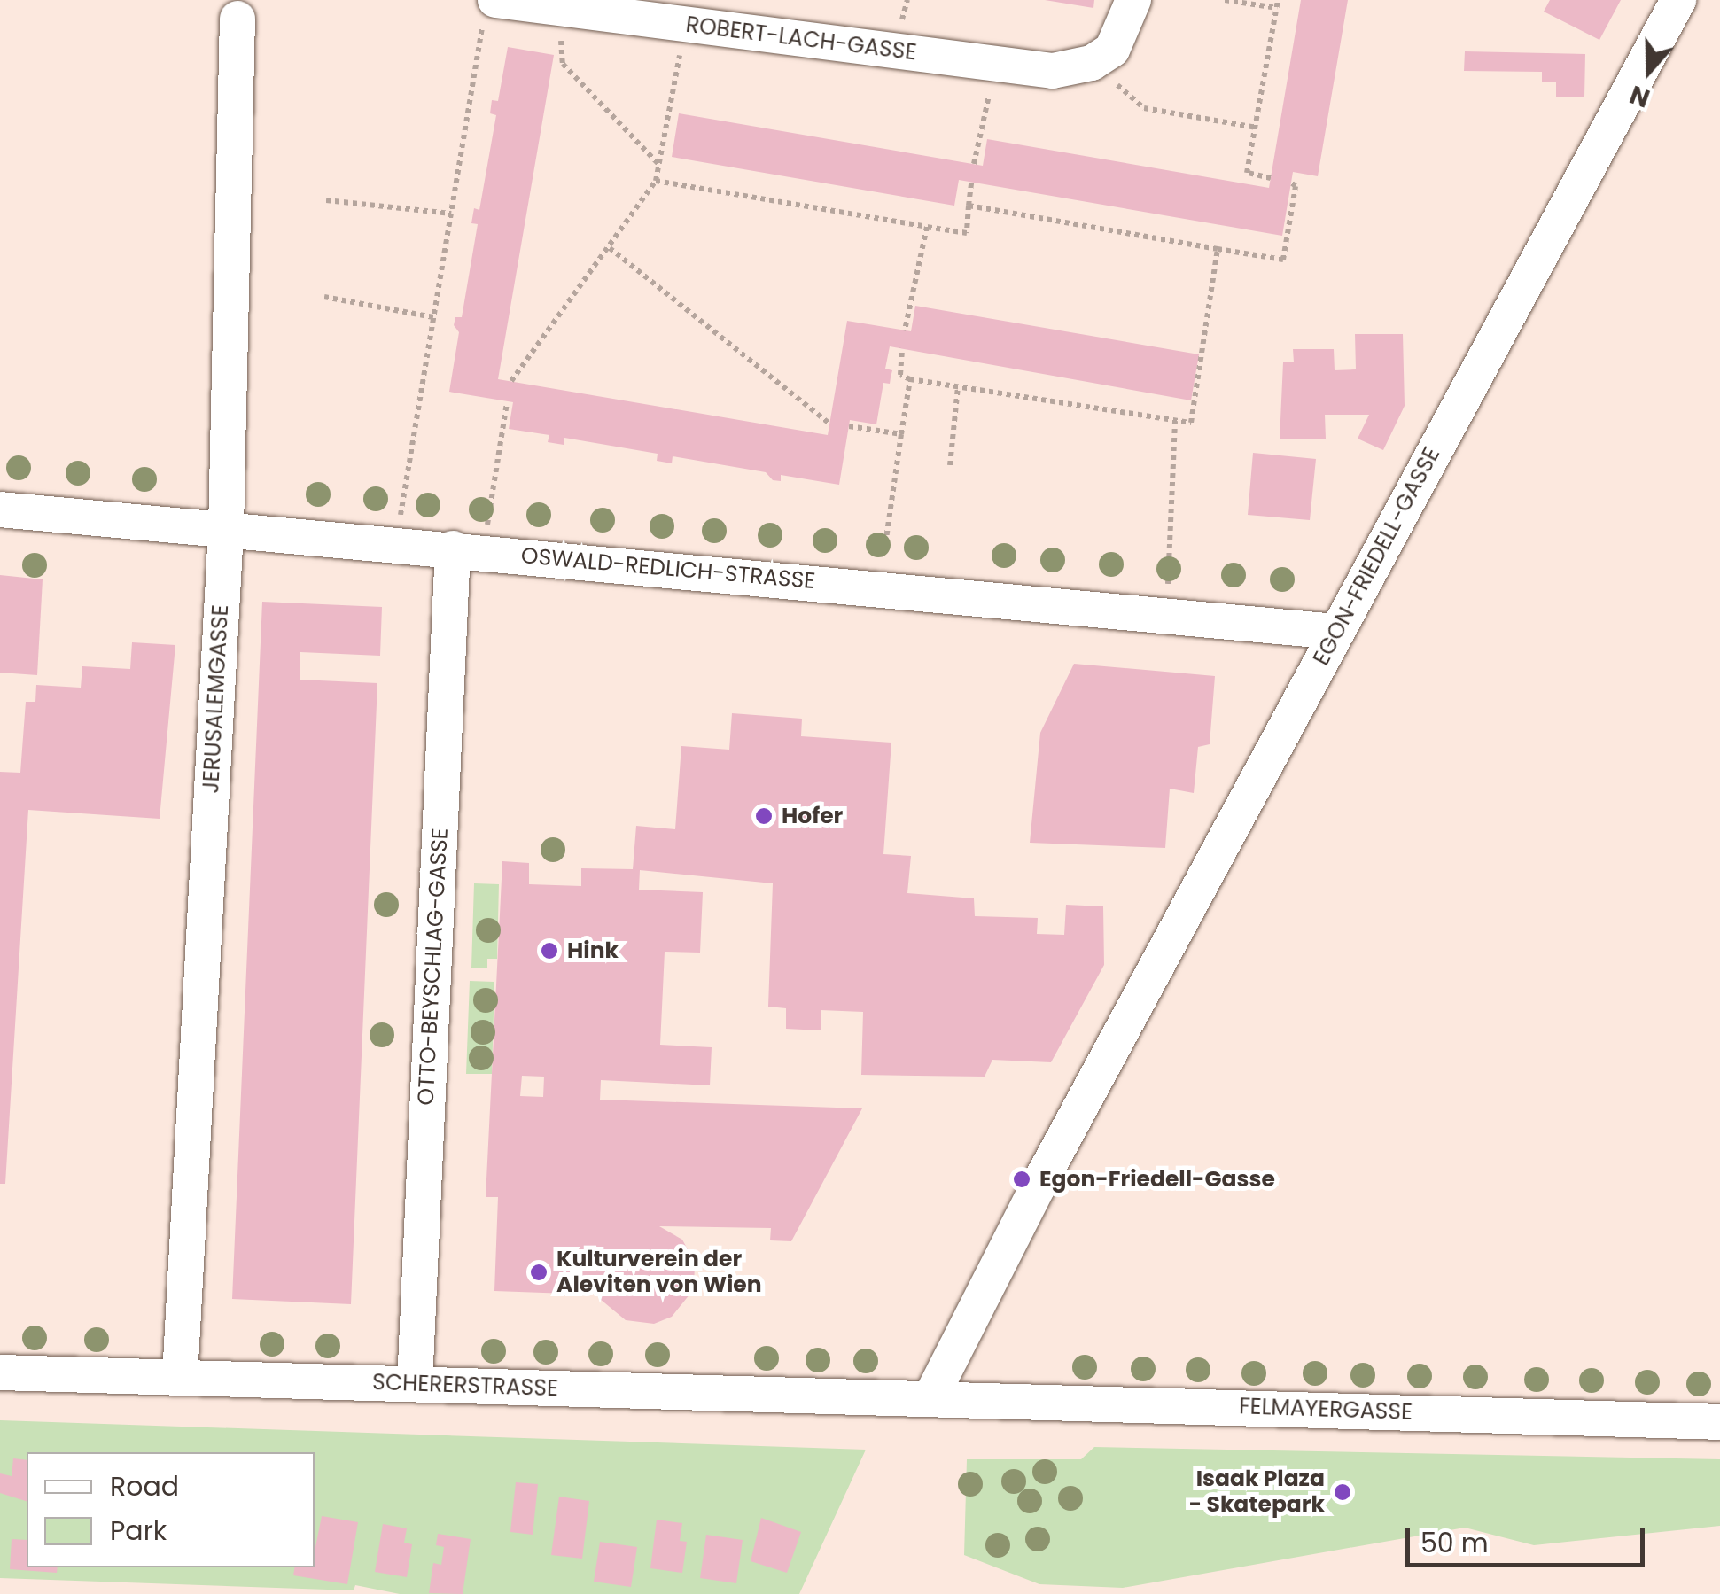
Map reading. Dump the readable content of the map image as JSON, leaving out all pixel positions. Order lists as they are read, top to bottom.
{
  "streets": {
    "street": [
      "ROBERT-LACH-GASSE",
      "EGON-FRIEDELL-GASSE",
      "OSWALD-REDLICH-STRASSE",
      "JERUSALEMGASSE",
      "OTTO-BEYSCHLAG-GASSE",
      "SCHERERSTRASSE",
      "FELMAYERGASSE"
    ]
  },
  "crossings": [
    ["EGON-FRIEDELL-GASSE", "OSWALD-REDLICH-STRASSE"],
    ["EGON-FRIEDELL-GASSE", "SCHERERSTRASSE"],
    ["EGON-FRIEDELL-GASSE", "FELMAYERGASSE"],
    ["OSWALD-REDLICH-STRASSE", "JERUSALEMGASSE"],
    ["OSWALD-REDLICH-STRASSE", "OTTO-BEYSCHLAG-GASSE"],
    ["JERUSALEMGASSE", "SCHERERSTRASSE"],
    ["OTTO-BEYSCHLAG-GASSE", "SCHERERSTRASSE"],
    ["SCHERERSTRASSE", "FELMAYERGASSE"]
  ],
  "places": [
    "Hofer",
    "Hink",
    "Egon-Friedell-Gasse",
    "Kulturverein der Aleviten von Wien",
    "Isaak Plaza - Skatepark"
  ],
  "legend": ["Road", "Park"],
  "scale_bar": "50 m",
  "north": "bottom"
}
